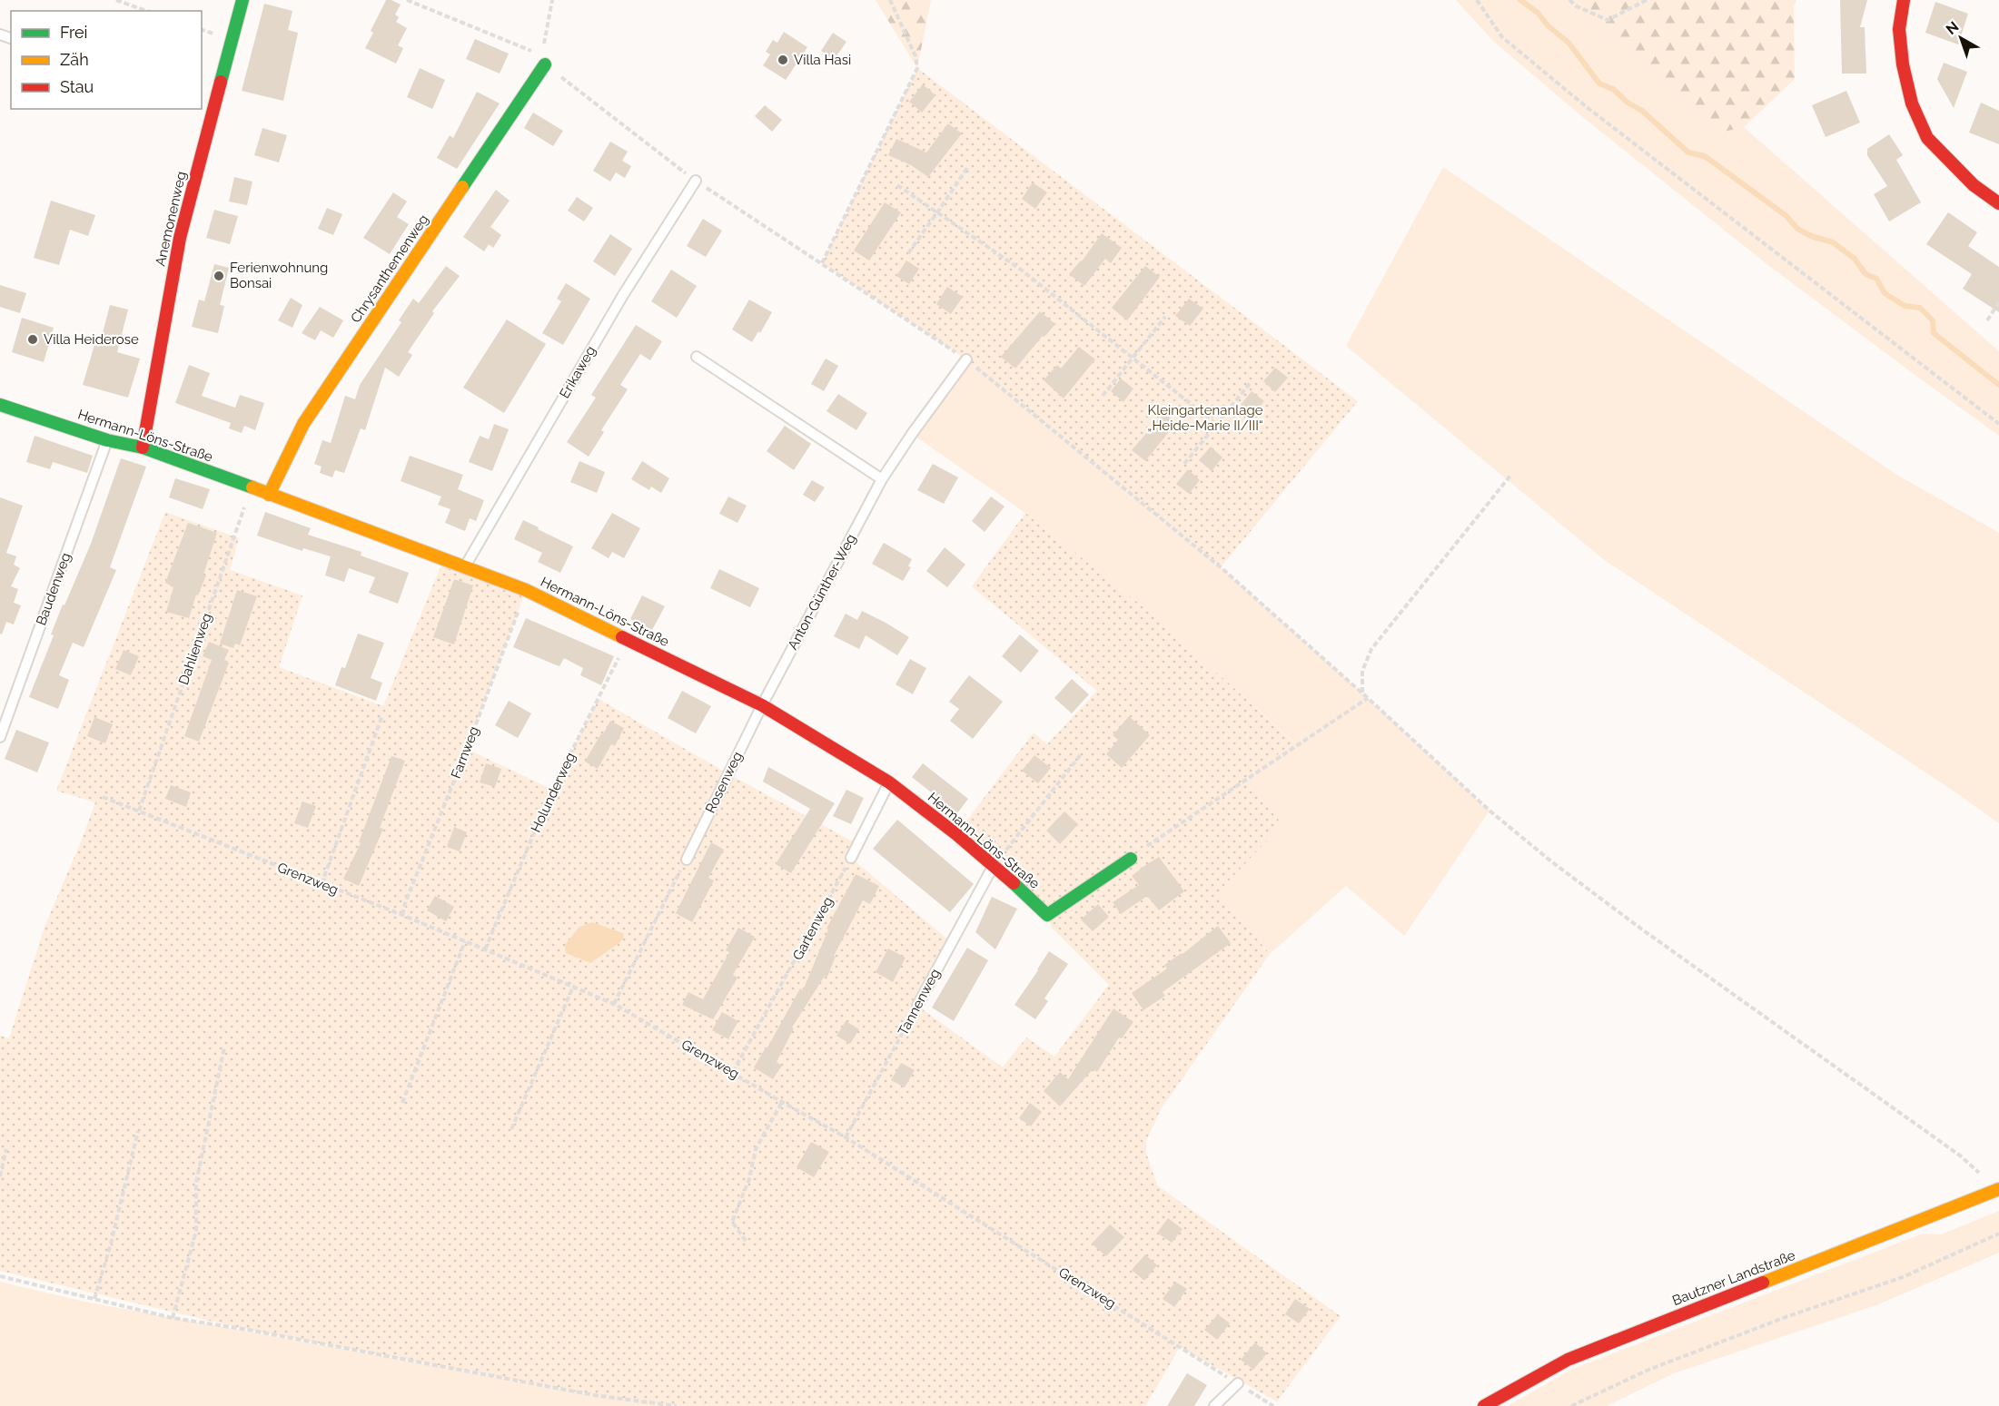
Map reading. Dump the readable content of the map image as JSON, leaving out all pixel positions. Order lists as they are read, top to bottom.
{
  "streets": {
    "street": [
      "Anemonenweg",
      "Chrysanthemenweg",
      "Hermann-Löns-Straße",
      "Bautzner Landstraße"
    ],
    "lane": [
      "Erikaweg",
      "Baudenweg",
      "Anton-Günther-Weg",
      "Rosenweg",
      "Tannenweg"
    ],
    "path": [
      "Dahlienweg",
      "Farnweg",
      "Holunderweg",
      "Grenzweg",
      "Gartenweg"
    ]
  },
  "crossings": [
    ["Anemonenweg", "Hermann-Löns-Straße"],
    ["Chrysanthemenweg", "Hermann-Löns-Straße"],
    ["Erikaweg", "Hermann-Löns-Straße"],
    ["Hermann-Löns-Straße", "Baudenweg"],
    ["Hermann-Löns-Straße", "Anton-Günther-Weg"],
    ["Hermann-Löns-Straße", "Dahlienweg"],
    ["Hermann-Löns-Straße", "Farnweg"],
    ["Hermann-Löns-Straße", "Rosenweg"],
    ["Hermann-Löns-Straße", "Holunderweg"],
    ["Hermann-Löns-Straße", "Tannenweg"],
    ["Anton-Günther-Weg", "Rosenweg"],
    ["Dahlienweg", "Grenzweg"],
    ["Farnweg", "Grenzweg"],
    ["Holunderweg", "Grenzweg"],
    ["Grenzweg", "Gartenweg"],
    ["Grenzweg", "Tannenweg"]
  ],
  "parks": ["Kleingartenanlage „Heide-Marie II/III“"],
  "places": ["Villa Hasi", "Ferienwohnung Bonsai", "Villa Heiderose"],
  "legend": ["Frei", "Zäh", "Stau"],
  "north": "top left"
}
